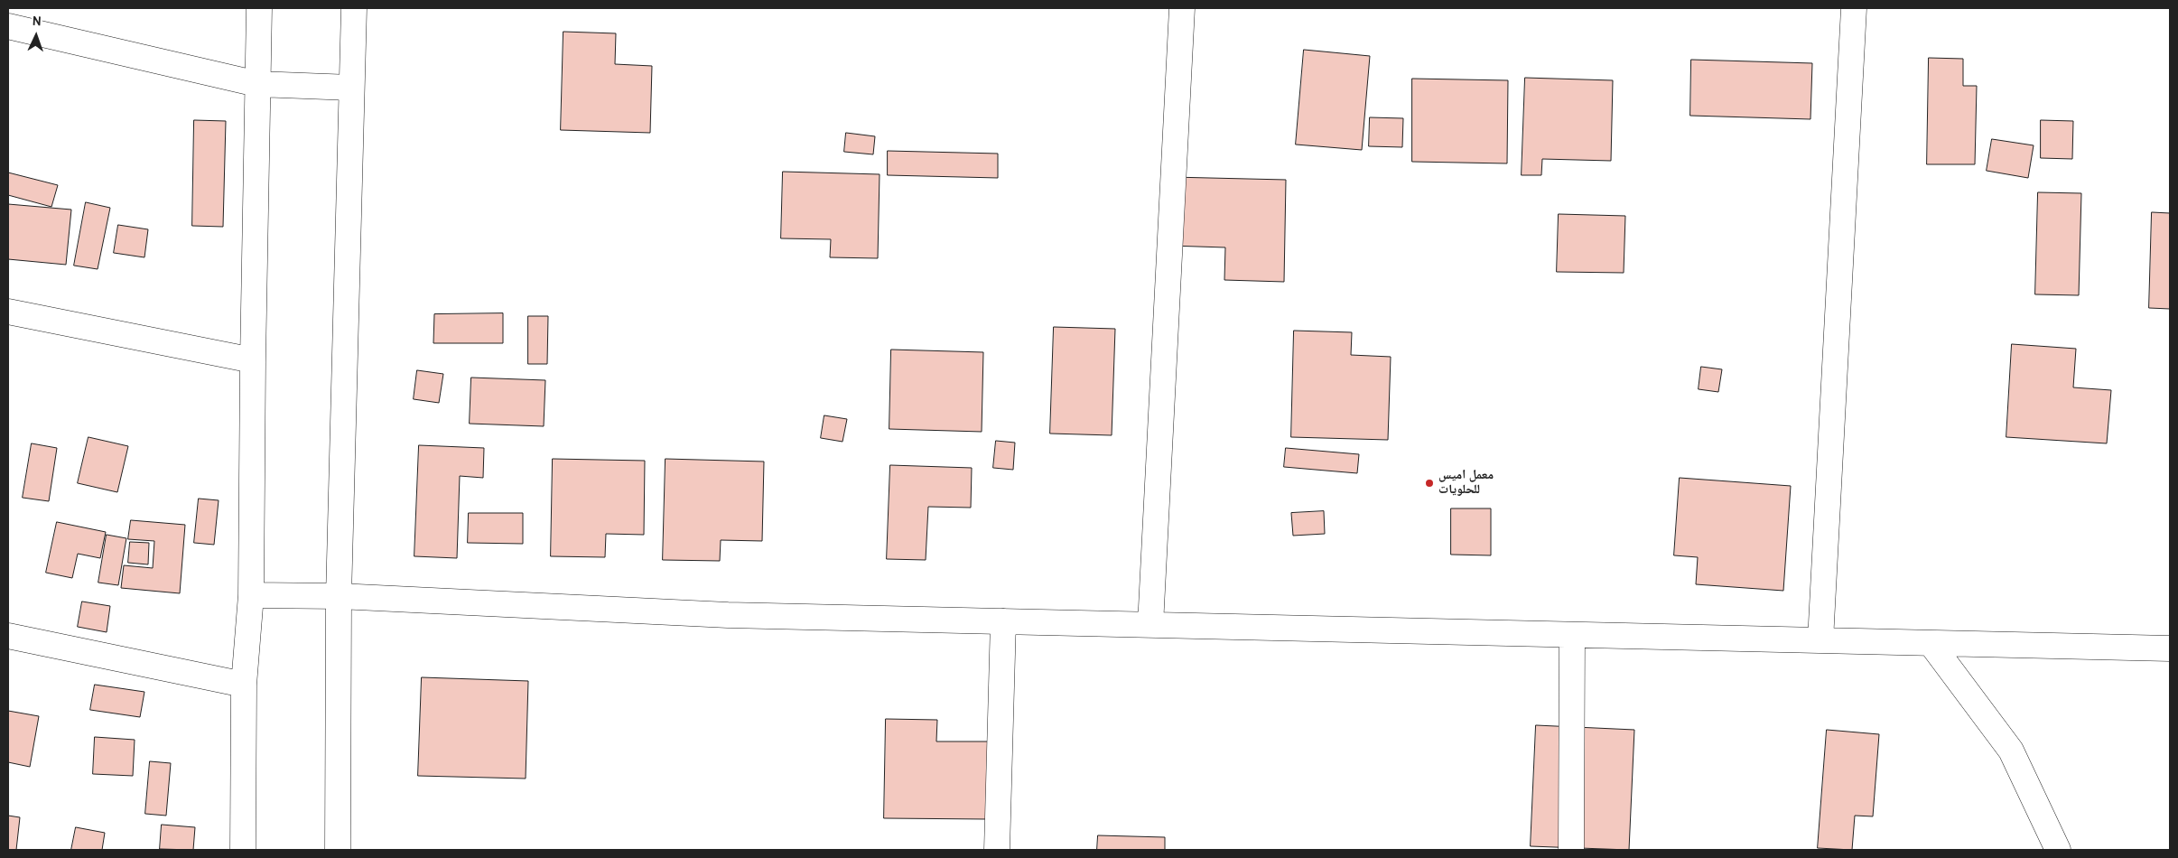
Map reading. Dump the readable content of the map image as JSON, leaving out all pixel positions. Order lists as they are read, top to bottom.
{
  "places": ["معمل اميس للحلويات"],
  "north": "top"
}
